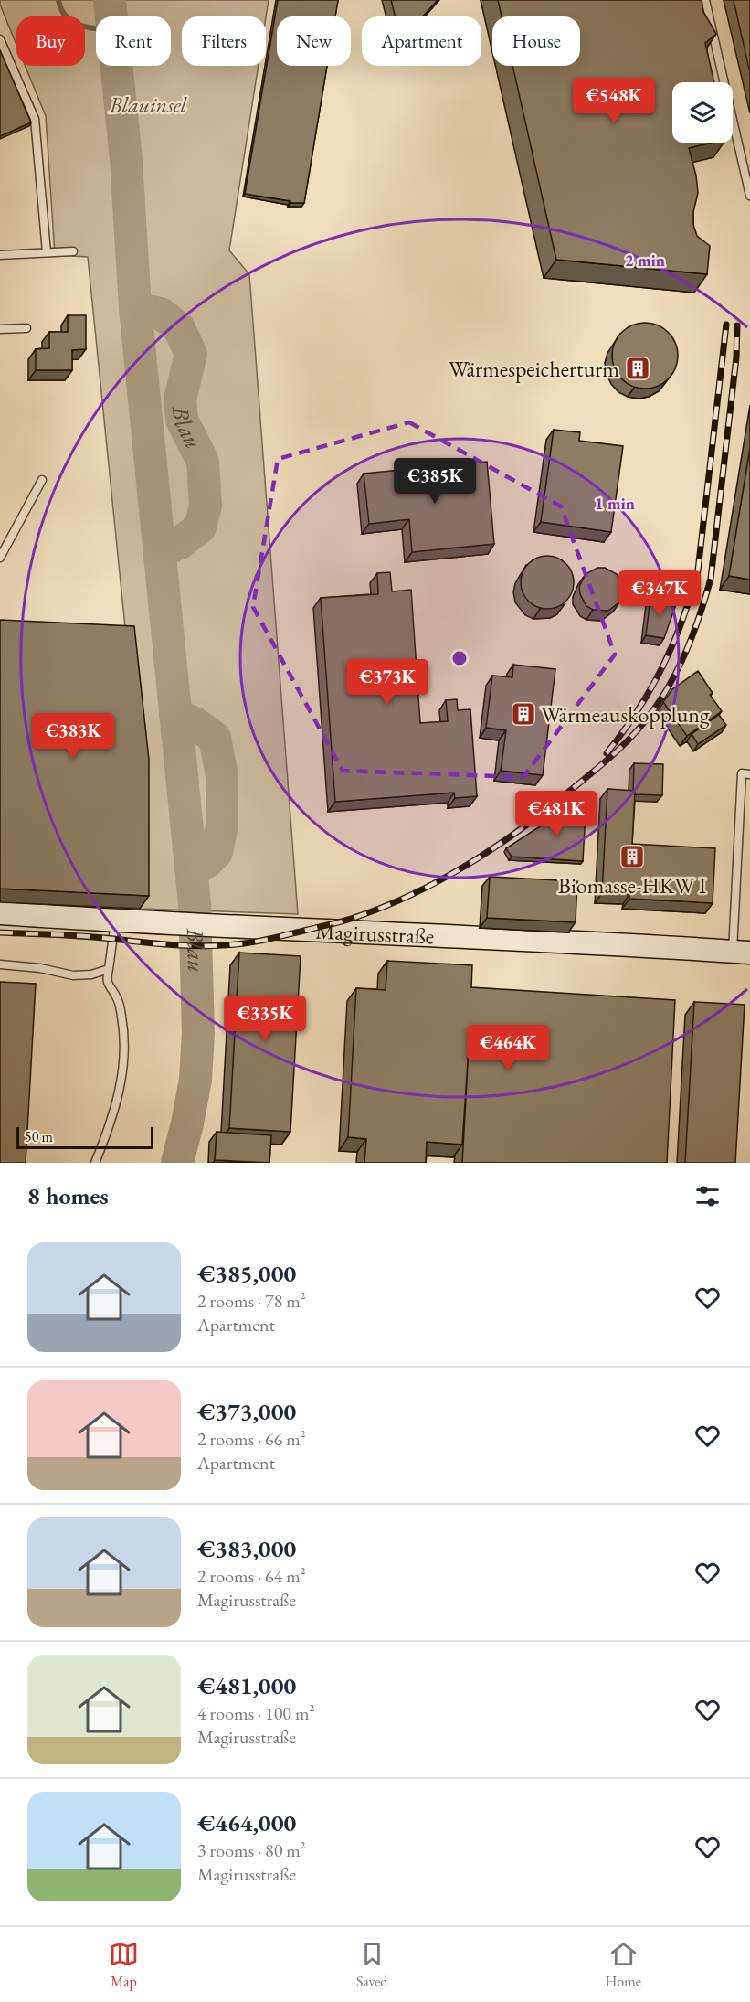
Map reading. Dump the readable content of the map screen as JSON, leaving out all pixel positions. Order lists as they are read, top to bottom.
{
  "streets": {
    "street": ["Magirusstraße"]
  },
  "water": ["Blau"],
  "parks": ["Blauinsel"],
  "places": {
    "building": ["Wärmespeicherturm", "Wärmeauskopplung", "Biomasse-HKW I"]
  },
  "scale_bar": "50 m",
  "page": {
    "chip": [
      "Buy",
      "Rent",
      "Filters",
      "New",
      "Apartment",
      "House"
    ],
    "price": [
      "€548K",
      "€385K",
      "€347K",
      "€373K",
      "€383K",
      "€481K",
      "€335K",
      "€464K"
    ],
    "scale": "50 m",
    "heading": "8 homes",
    "list": [
      {
        "name": "€385,000",
        "note": "2 rooms · 78 m² · Apartment"
      },
      {
        "name": "€373,000",
        "note": "2 rooms · 66 m² · Apartment"
      },
      {
        "name": "€383,000",
        "note": "2 rooms · 64 m² · Magirusstraße"
      },
      {
        "name": "€481,000",
        "note": "4 rooms · 100 m² · Magirusstraße"
      },
      {
        "name": "€464,000",
        "note": "3 rooms · 80 m² · Magirusstraße"
      }
    ],
    "tabs": ["Map", "Saved", "Home"]
  },
  "rings": ["2 min", "1 min"]
}
